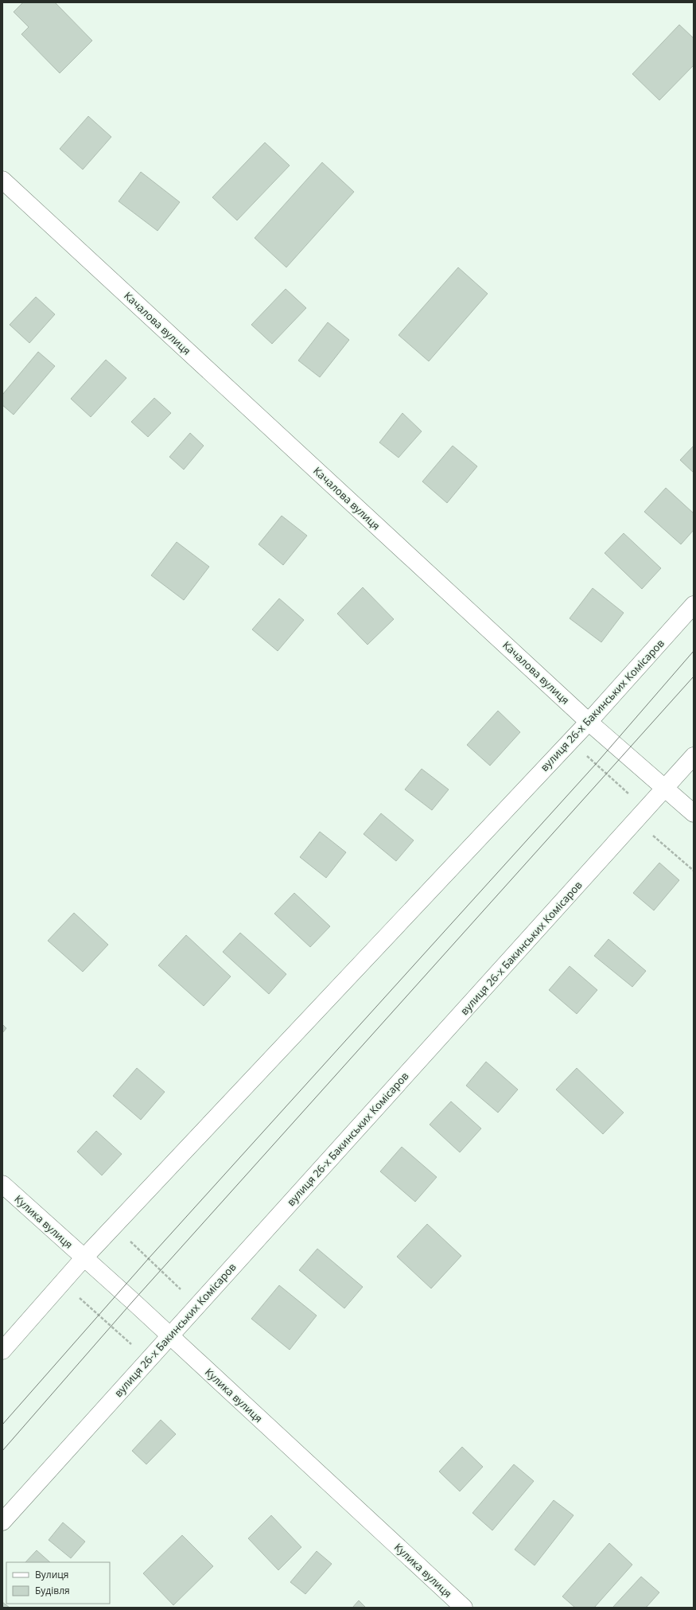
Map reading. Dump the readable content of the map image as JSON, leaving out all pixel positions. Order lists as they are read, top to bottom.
{
  "streets": {
    "street": ["Качалова вулиця", "вулиця 26-х Бакинських Комісаров", "Кулика вулиця"]
  },
  "crossings": [
    ["Качалова вулиця", "вулиця 26-х Бакинських Комісаров"],
    ["вулиця 26-х Бакинських Комісаров", "Кулика вулиця"]
  ],
  "legend": ["Вулиця", "Будівля"]
}
